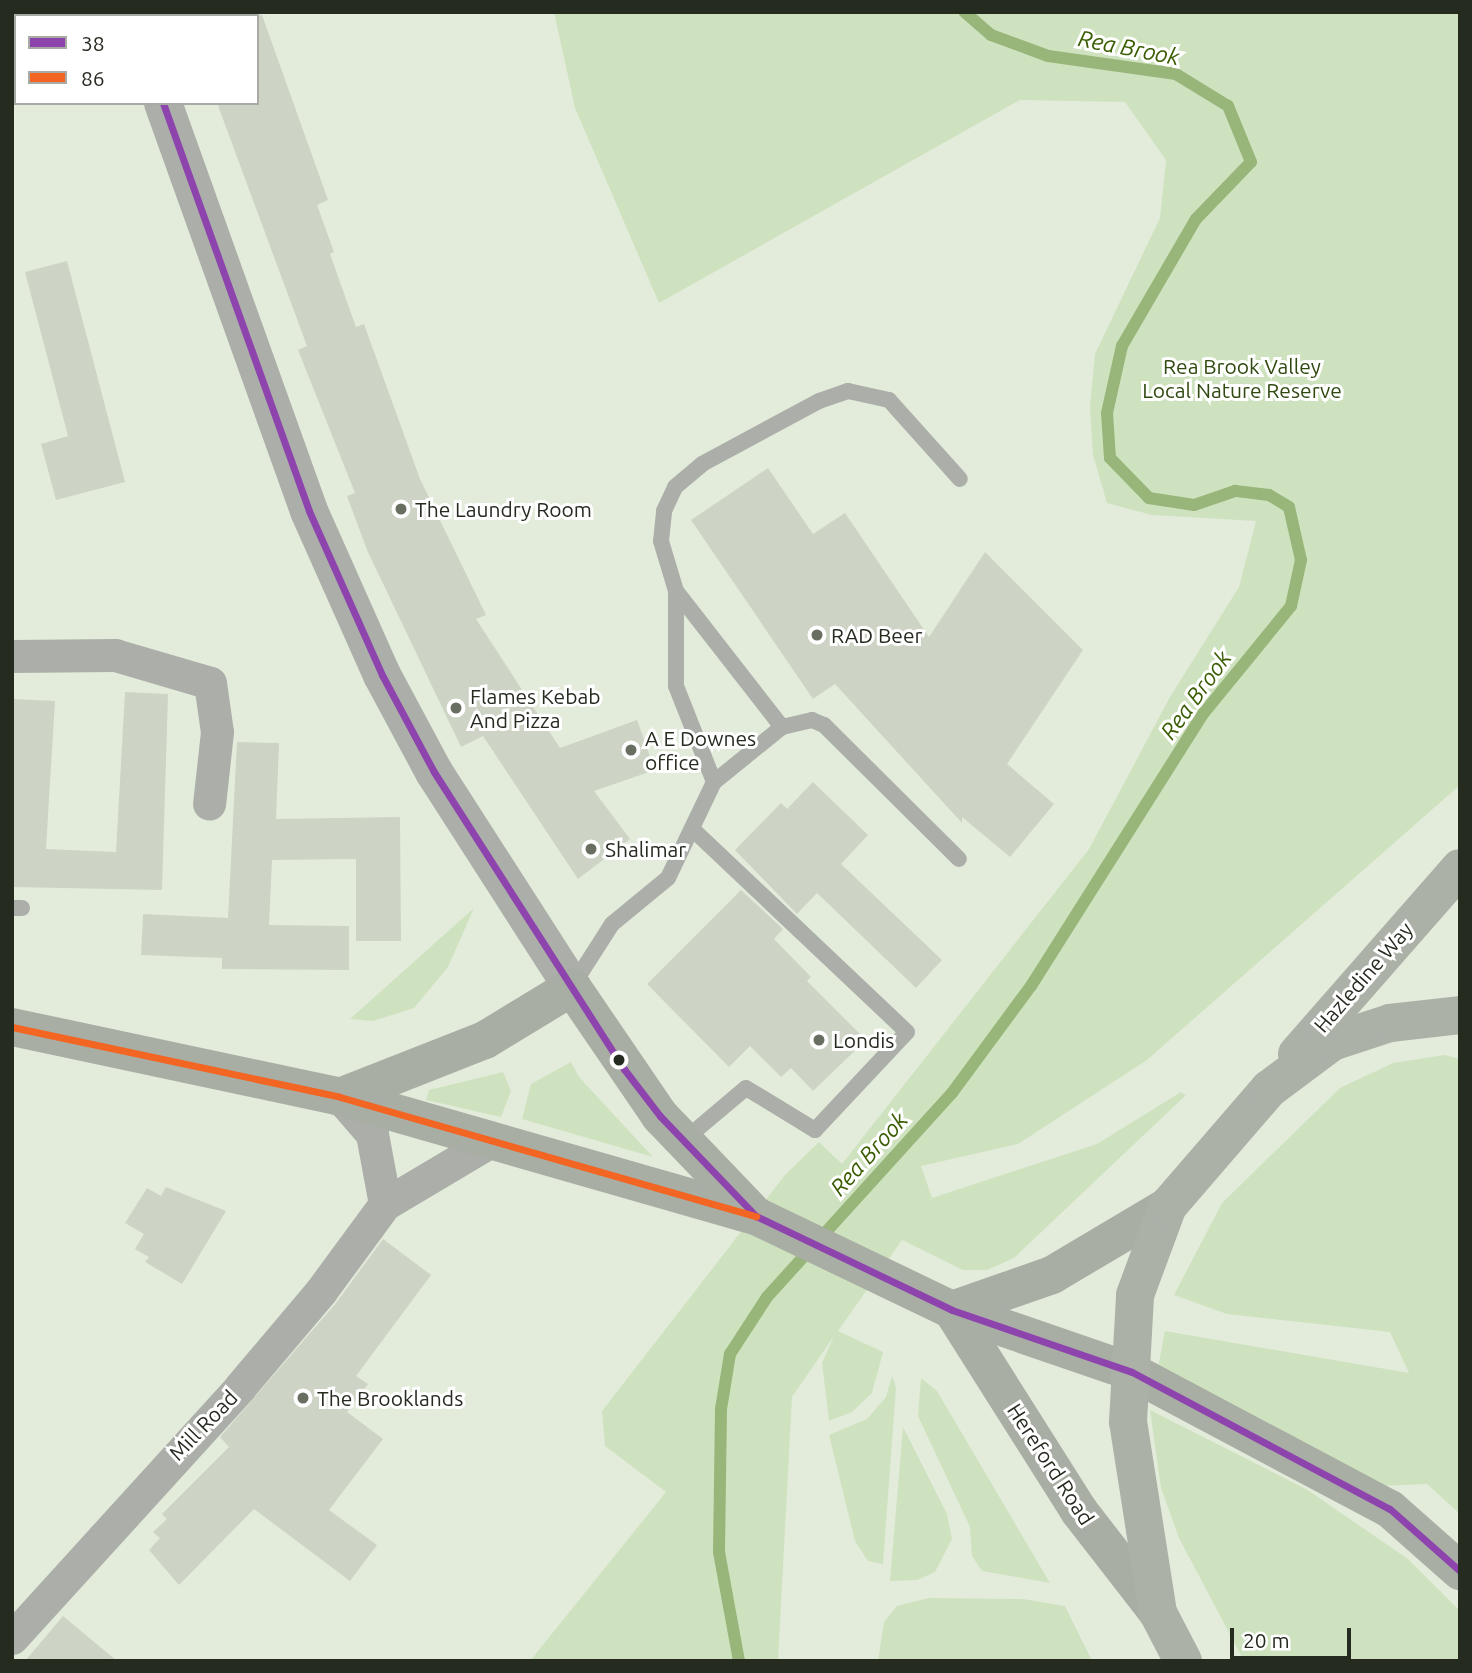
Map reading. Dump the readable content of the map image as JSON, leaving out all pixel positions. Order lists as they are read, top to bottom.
{
  "streets": {
    "main road": ["Hazledine Way", "Hereford Road"],
    "street": ["Mill Road"]
  },
  "water": ["Rea Brook"],
  "parks": ["Rea Brook Valley Local Nature Reserve"],
  "places": [
    "The Laundry Room",
    "RAD Beer",
    "Flames Kebab And Pizza",
    "A E Downes office",
    "Shalimar",
    "Londis",
    "The Brooklands"
  ],
  "lines": ["transit line 38", "transit line 86"],
  "legend": ["38", "86"],
  "scale_bar": "20 m"
}
